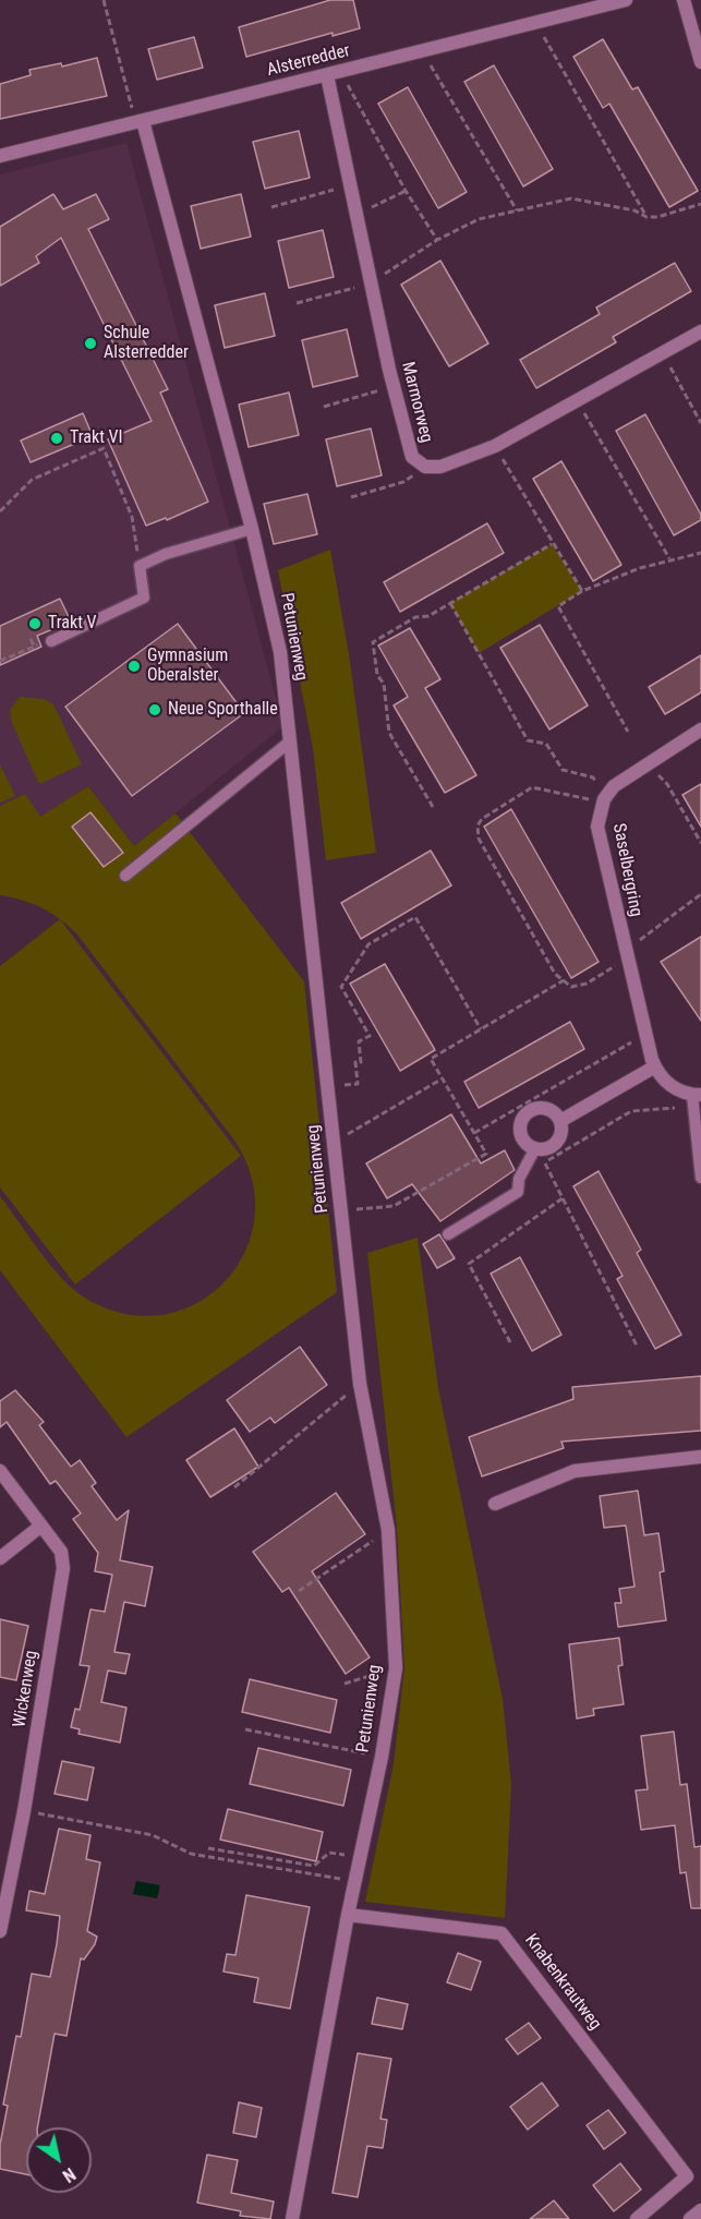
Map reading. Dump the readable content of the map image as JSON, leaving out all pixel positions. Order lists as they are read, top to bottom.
{
  "streets": {
    "street": [
      "Alsterredder",
      "Marmorweg",
      "Petunienweg",
      "Saselbergring",
      "Wickenweg",
      "Knabenkrautweg"
    ]
  },
  "crossings": [
    ["Alsterredder", "Marmorweg"],
    ["Alsterredder", "Petunienweg"],
    ["Petunienweg", "Knabenkrautweg"]
  ],
  "places": [
    "Schule Alsterredder",
    "Trakt VI",
    "Trakt V",
    "Gymnasium Oberalster",
    "Neue Sporthalle"
  ],
  "north": "bottom right"
}
